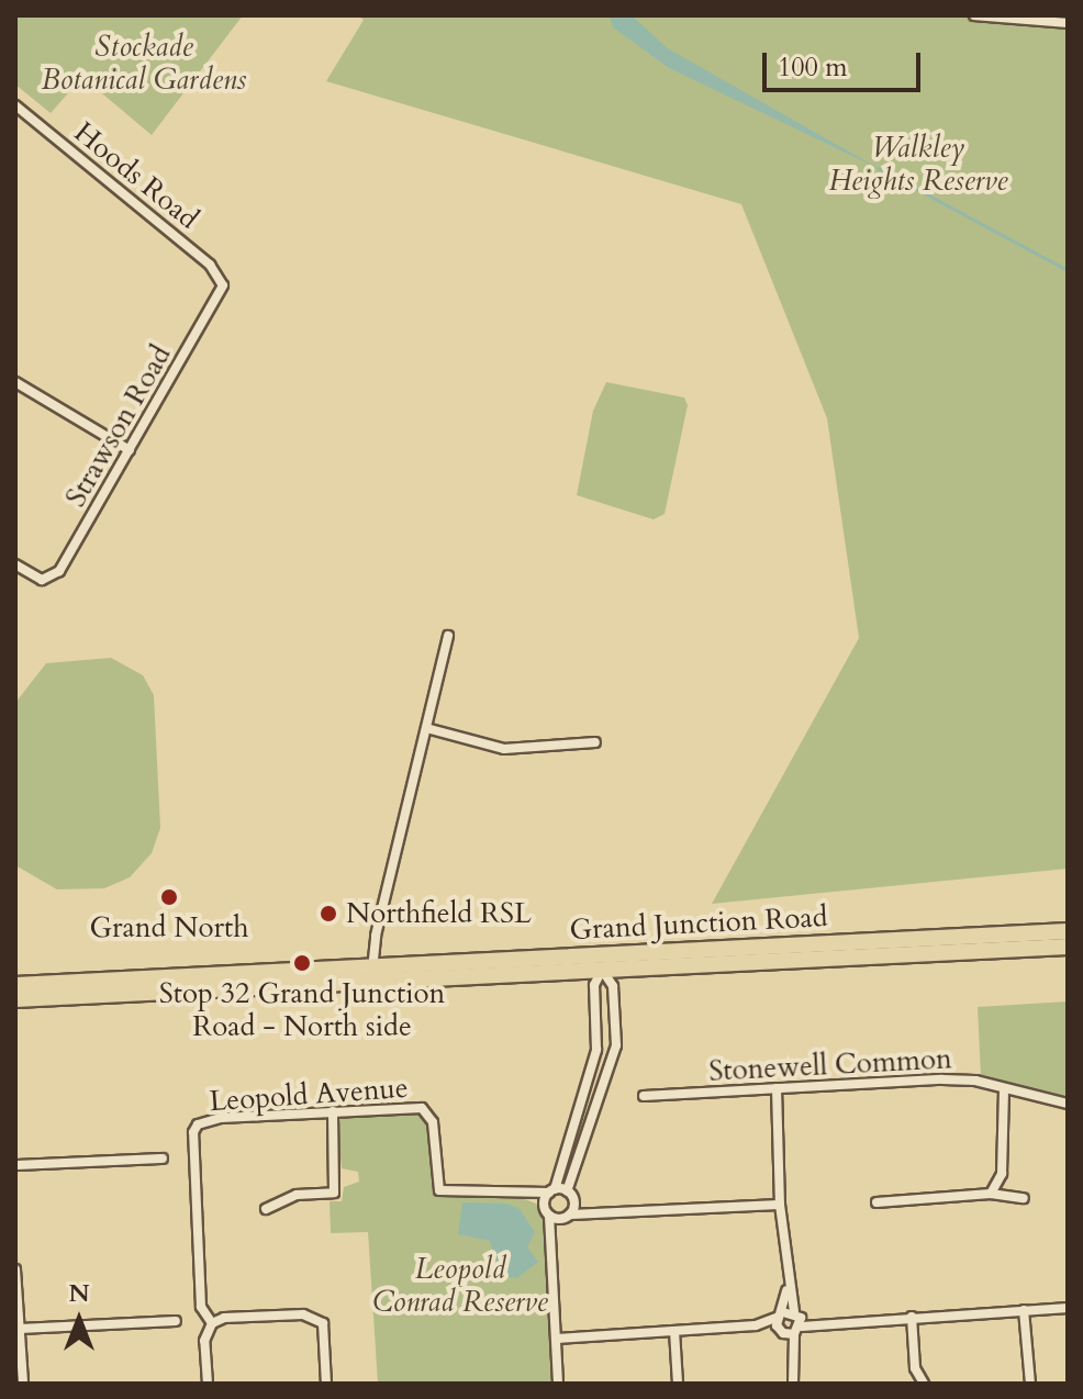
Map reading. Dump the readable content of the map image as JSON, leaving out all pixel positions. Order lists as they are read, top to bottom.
{
  "streets": {
    "highway": ["Grand Junction Road"],
    "street": [
      "Hoods Road",
      "Strawson Road",
      "Stonewell Common",
      "Leopold Avenue"
    ]
  },
  "crossings": [
    ["Hoods Road", "Strawson Road"]
  ],
  "parks": ["Stockade Botanical Gardens", "Walkley Heights Reserve", "Leopold Conrad Reserve"],
  "places": ["Grand North", "Northfield RSL", "Stop 32 Grand Junction Road - North side"],
  "scale_bar": "100 m",
  "north": "top"
}
